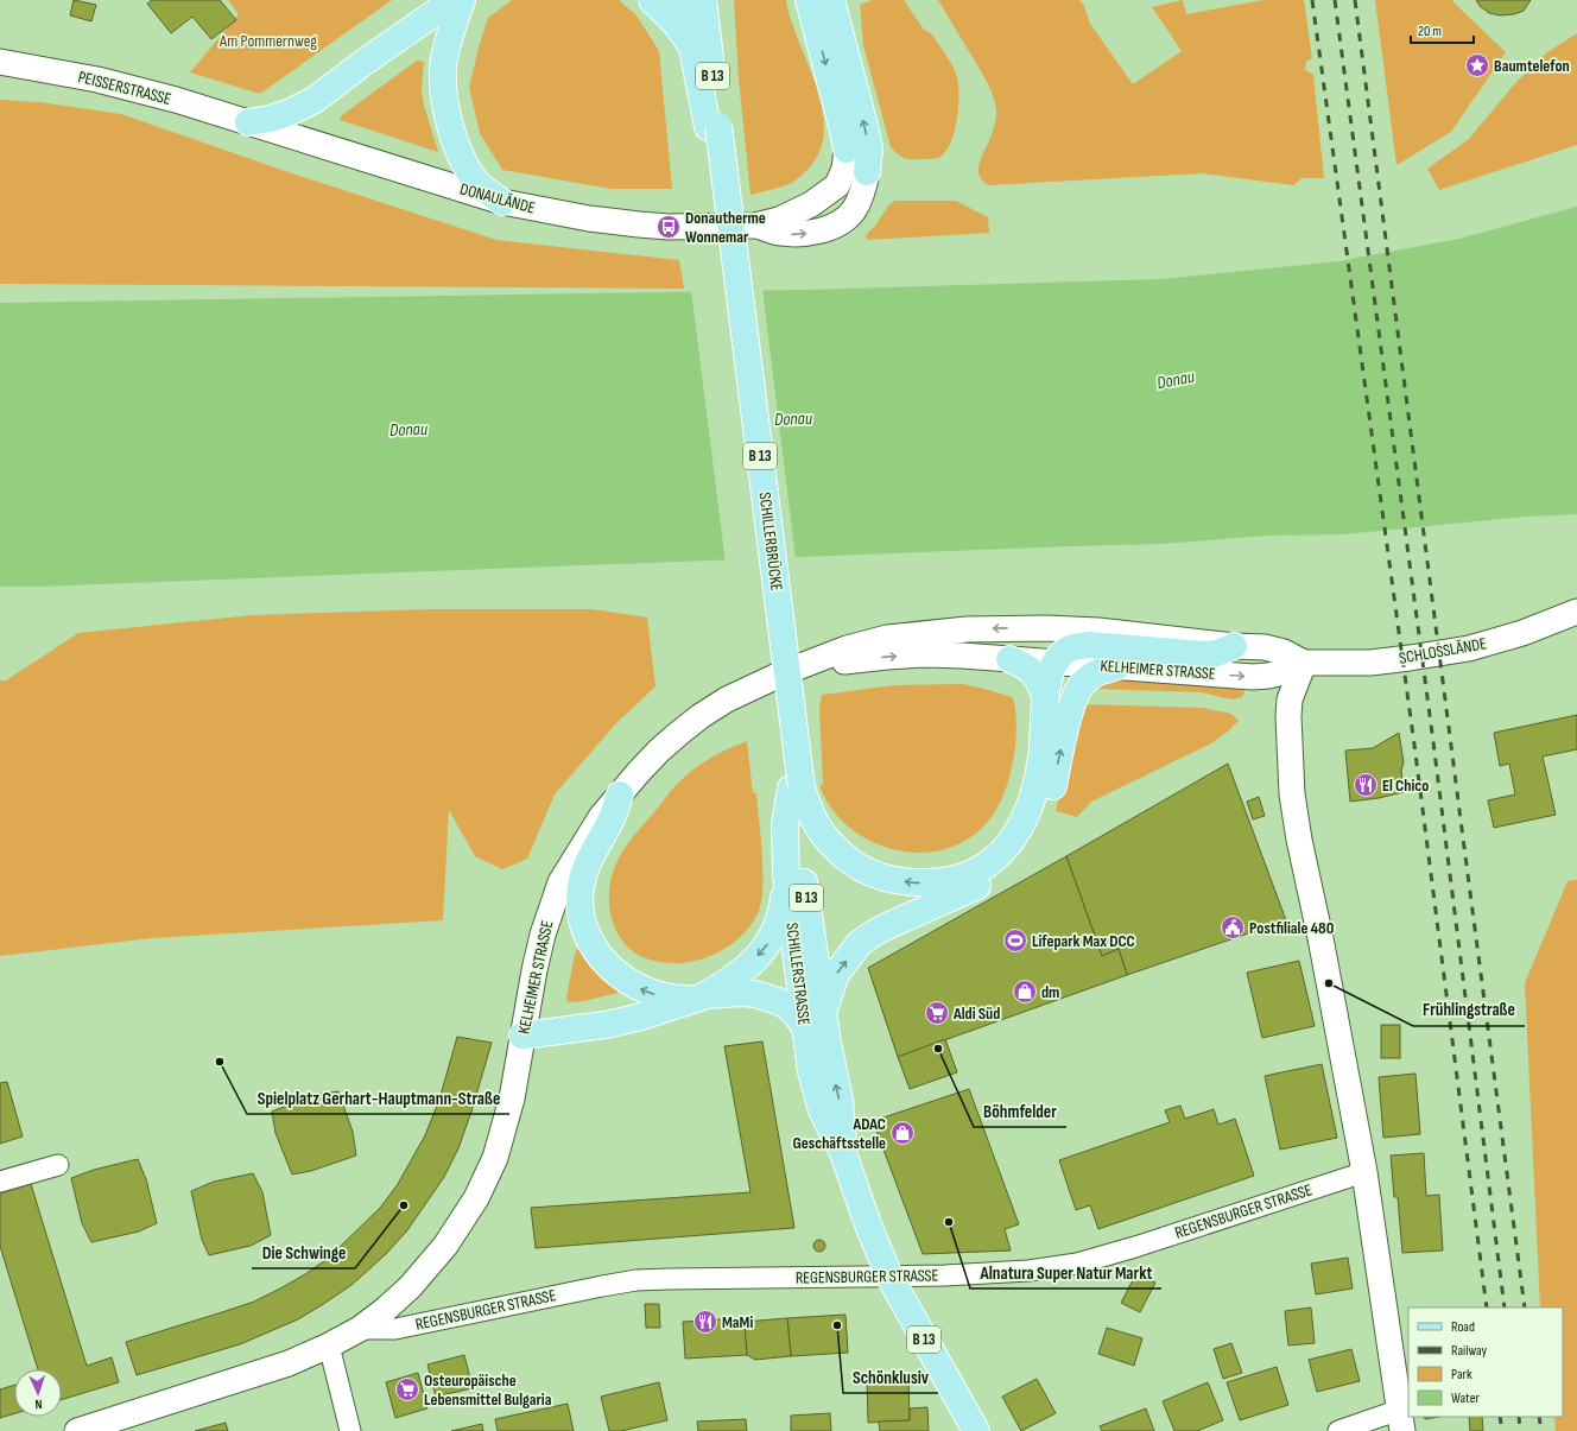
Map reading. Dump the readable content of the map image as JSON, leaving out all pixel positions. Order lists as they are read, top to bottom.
{
  "streets": {
    "main road": ["B 13", "SCHILLERBRÜCKE", "SCHILLERSTRASSE"],
    "street": [
      "PEISSERSTRASSE",
      "DONAULÄNDE",
      "SCHLOSSLÄNDE",
      "KELHEIMER STRASSE",
      "REGENSBURGER STRASSE"
    ]
  },
  "crossings": [
    ["B 13", "SCHILLERBRÜCKE"],
    ["PEISSERSTRASSE", "DONAULÄNDE"],
    ["SCHILLERBRÜCKE", "SCHILLERSTRASSE"],
    ["SCHLOSSLÄNDE", "KELHEIMER STRASSE"],
    ["KELHEIMER STRASSE", "REGENSBURGER STRASSE"],
    ["SCHILLERSTRASSE", "REGENSBURGER STRASSE"]
  ],
  "water": ["Donau"],
  "parks": ["Am Pommernweg"],
  "places": {
    "place": ["Baumtelefon"],
    "bus stop": ["Donautherme Wonnemar"],
    "restaurant": ["El Chico", "MaMi"],
    "public building": ["Postfiliale 480"],
    "sports": ["Lifepark Max DCC"],
    "other": [
      "Frühlingstraße",
      "Böhmfelder",
      "Spielplatz Gerhart-Hauptmann-Straße",
      "Die Schwinge",
      "Alnatura Super Natur Markt",
      "Schönklusiv"
    ],
    "shop": ["dm", "ADAC Geschäftsstelle"],
    "supermarket": ["Aldi Süd", "Osteuropäische Lebensmittel Bulgaria"]
  },
  "legend": [
    "Road",
    "Railway",
    "Park",
    "Water"
  ],
  "scale_bar": "20 m",
  "north": "bottom"
}
